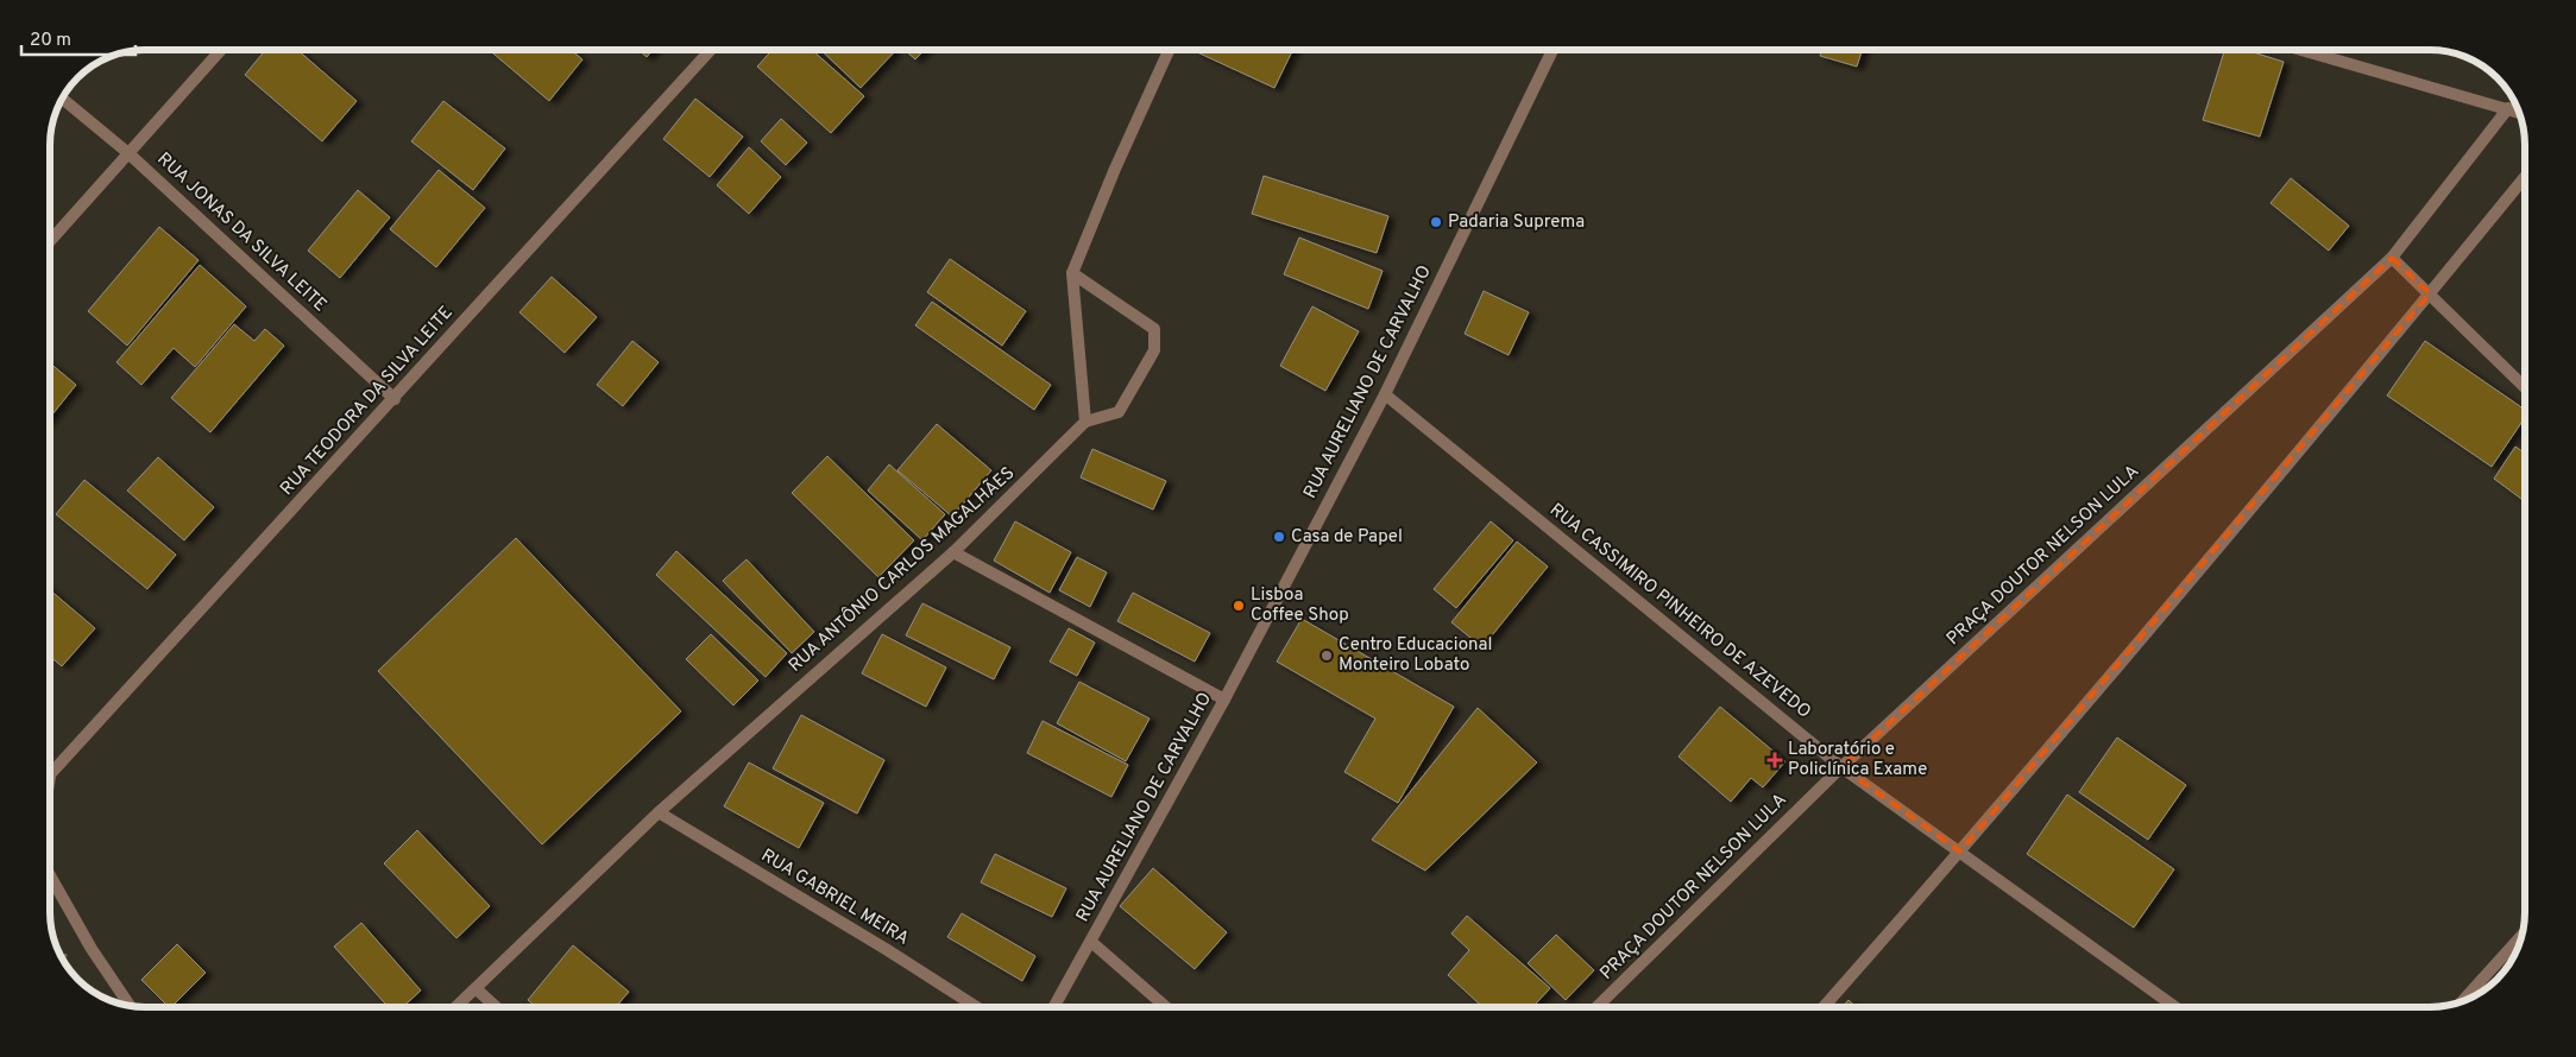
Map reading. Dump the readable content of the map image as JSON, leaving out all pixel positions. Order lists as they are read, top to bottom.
{
  "streets": {
    "street": [
      "RUA JONAS DA SILVA LEITE",
      "RUA AURELIANO DE CARVALHO",
      "RUA TEODORA DA SILVA LEITE",
      "PRAÇA DOUTOR NELSON LULA",
      "RUA ANTÔNIO CARLOS MAGALHÃES",
      "RUA CASSIMIRO PINHEIRO DE AZEVEDO",
      "RUA GABRIEL MEIRA"
    ]
  },
  "crossings": [
    ["RUA JONAS DA SILVA LEITE", "RUA TEODORA DA SILVA LEITE"],
    ["RUA AURELIANO DE CARVALHO", "RUA CASSIMIRO PINHEIRO DE AZEVEDO"],
    ["PRAÇA DOUTOR NELSON LULA", "RUA CASSIMIRO PINHEIRO DE AZEVEDO"],
    ["RUA ANTÔNIO CARLOS MAGALHÃES", "RUA GABRIEL MEIRA"]
  ],
  "places": {
    "other": [
      "Padaria Suprema",
      "Casa de Papel",
      "Lisboa Coffee Shop",
      "Centro Educacional Monteiro Lobato"
    ],
    "health": ["Laboratório e Policlínica Exame"]
  },
  "scale_bar": "20 m"
}
